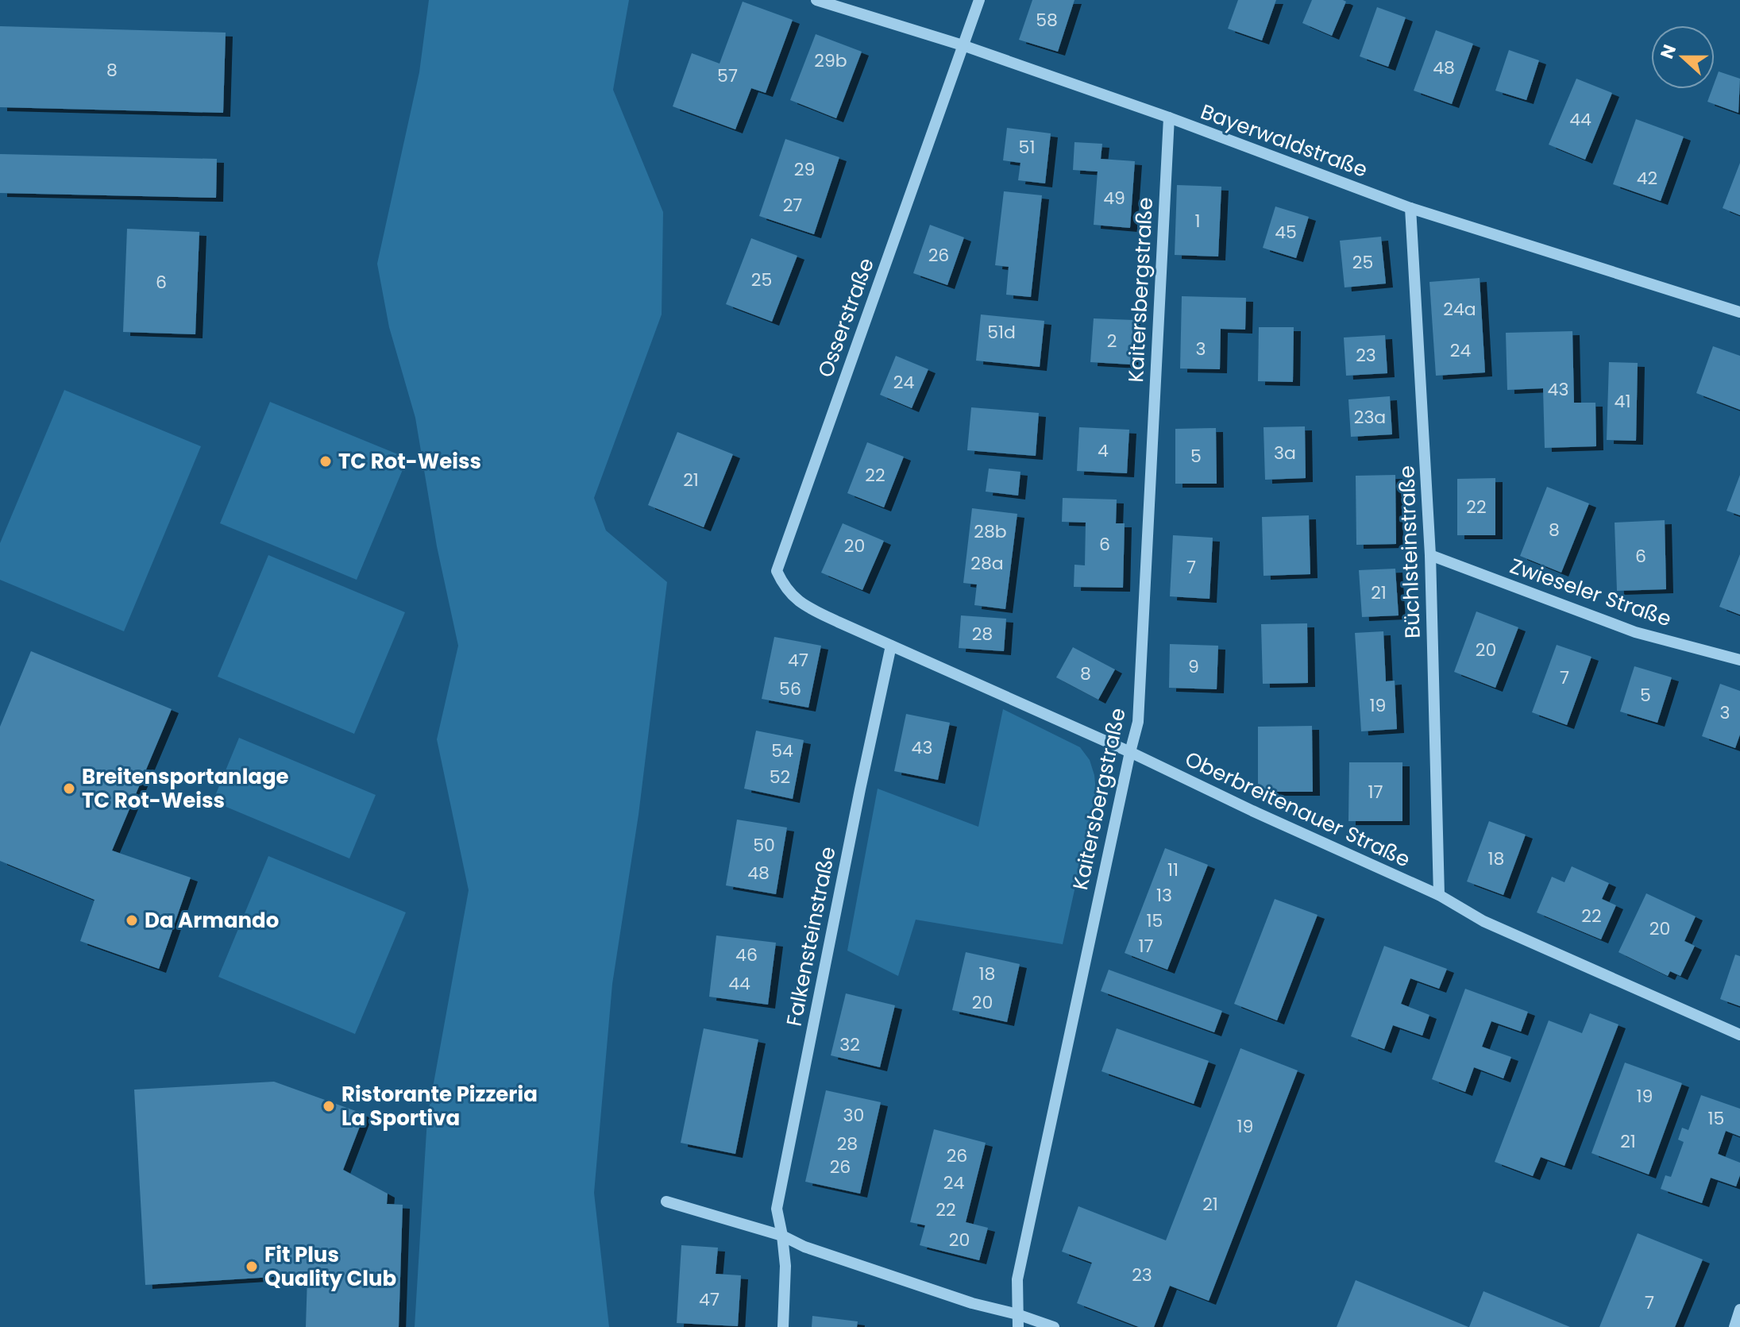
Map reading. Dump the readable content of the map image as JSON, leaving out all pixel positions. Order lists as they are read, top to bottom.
{
  "streets": {
    "street": [
      "Bayerwaldstraße",
      "Kaitersbergstraße",
      "Osserstraße",
      "Büchlsteinstraße",
      "Zwieseler Straße",
      "Oberbreitenauer Straße",
      "Falkensteinstraße"
    ]
  },
  "crossings": [
    ["Bayerwaldstraße", "Kaitersbergstraße"],
    ["Bayerwaldstraße", "Osserstraße"],
    ["Bayerwaldstraße", "Büchlsteinstraße"],
    ["Kaitersbergstraße", "Oberbreitenauer Straße"],
    ["Osserstraße", "Oberbreitenauer Straße"],
    ["Büchlsteinstraße", "Zwieseler Straße"],
    ["Büchlsteinstraße", "Oberbreitenauer Straße"],
    ["Oberbreitenauer Straße", "Falkensteinstraße"]
  ],
  "places": [
    "TC Rot-Weiss",
    "Breitensportanlage TC Rot-Weiss",
    "Da Armando",
    "Ristorante Pizzeria La Sportiva",
    "Fit Plus Quality Club"
  ],
  "house_numbers": [
    "58",
    "29b",
    "48",
    "8",
    "57",
    "44",
    "51",
    "29",
    "42",
    "49",
    "27",
    "1",
    "45",
    "26",
    "25",
    "25",
    "6",
    "24a",
    "51d",
    "2",
    "3",
    "24",
    "23",
    "24",
    "43",
    "41",
    "23a",
    "4",
    "3a",
    "5",
    "22",
    "21",
    "22",
    "8",
    "28b",
    "6",
    "20",
    "6",
    "28a",
    "7",
    "21",
    "28",
    "20",
    "47",
    "9",
    "8",
    "7",
    "56",
    "5",
    "19",
    "3",
    "43",
    "54",
    "52",
    "17",
    "50",
    "18",
    "11",
    "48",
    "13",
    "22",
    "15",
    "20",
    "17",
    "46",
    "18",
    "44",
    "20",
    "32",
    "19",
    "30",
    "15",
    "19",
    "21",
    "28",
    "26",
    "26",
    "24",
    "21",
    "22",
    "20",
    "23",
    "47",
    "7"
  ],
  "north": "left"
}
